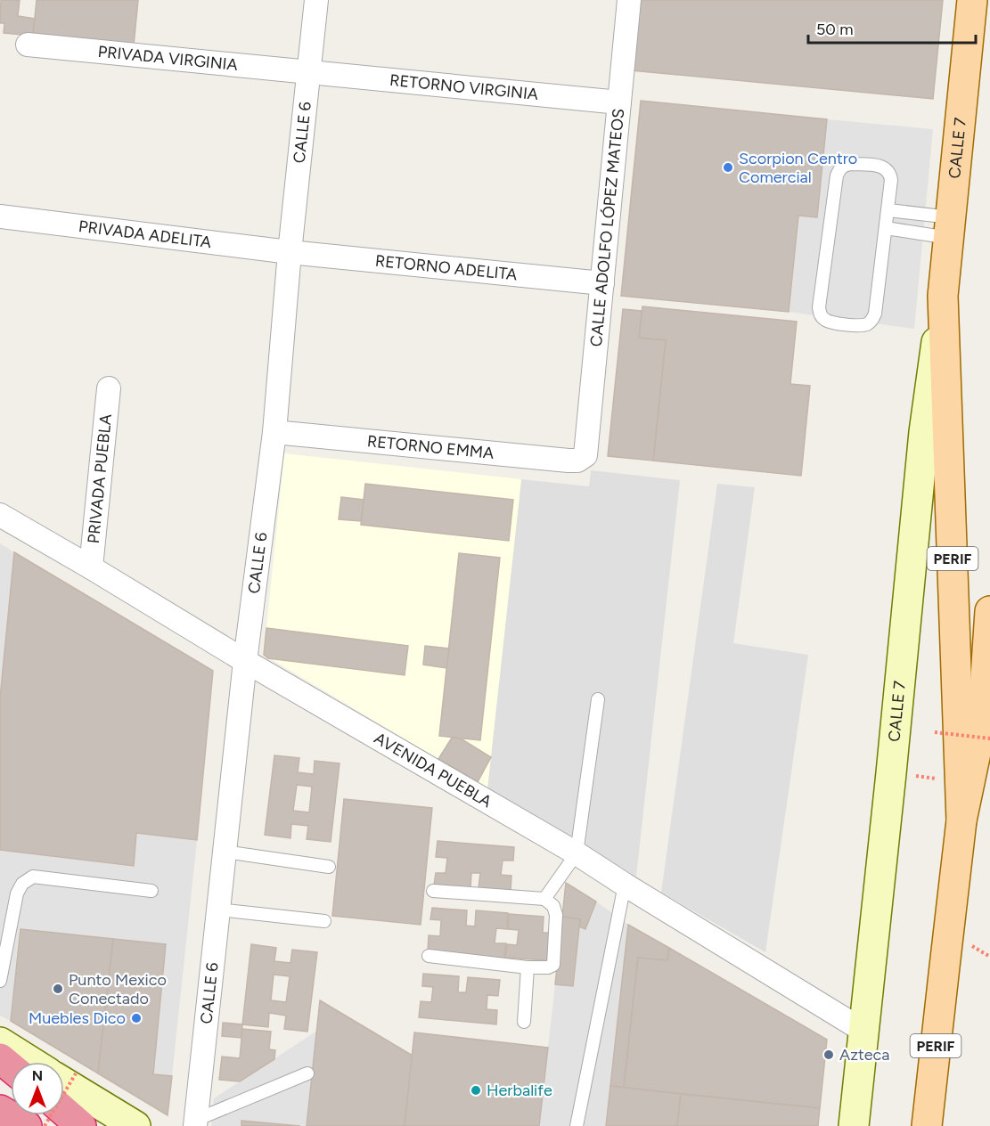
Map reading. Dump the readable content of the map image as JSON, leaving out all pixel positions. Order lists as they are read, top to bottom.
{
  "streets": {
    "main road": ["CALLE 7", "PERIF"],
    "street": [
      "PRIVADA VIRGINIA",
      "RETORNO VIRGINIA",
      "CALLE 6",
      "CALLE ADOLFO LÓPEZ MATEOS",
      "PRIVADA ADELITA",
      "RETORNO ADELITA",
      "RETORNO EMMA",
      "PRIVADA PUEBLA",
      "AVENIDA PUEBLA"
    ]
  },
  "crossings": [
    ["PRIVADA VIRGINIA", "RETORNO VIRGINIA"],
    ["PRIVADA VIRGINIA", "CALLE 6"],
    ["RETORNO VIRGINIA", "CALLE 6"],
    ["RETORNO VIRGINIA", "CALLE ADOLFO LÓPEZ MATEOS"],
    ["CALLE 6", "PRIVADA ADELITA"],
    ["CALLE 6", "RETORNO ADELITA"],
    ["CALLE 6", "RETORNO EMMA"],
    ["CALLE 6", "AVENIDA PUEBLA"],
    ["CALLE 7", "AVENIDA PUEBLA"],
    ["CALLE ADOLFO LÓPEZ MATEOS", "RETORNO ADELITA"],
    ["CALLE ADOLFO LÓPEZ MATEOS", "RETORNO EMMA"],
    ["PRIVADA ADELITA", "RETORNO ADELITA"],
    ["PRIVADA PUEBLA", "AVENIDA PUEBLA"]
  ],
  "places": [
    "Scorpion Centro Comercial",
    "Punto Mexico Conectado",
    "Muebles Dico",
    "Azteca",
    "Herbalife"
  ],
  "scale_bar": "50 m",
  "north": "top"
}
